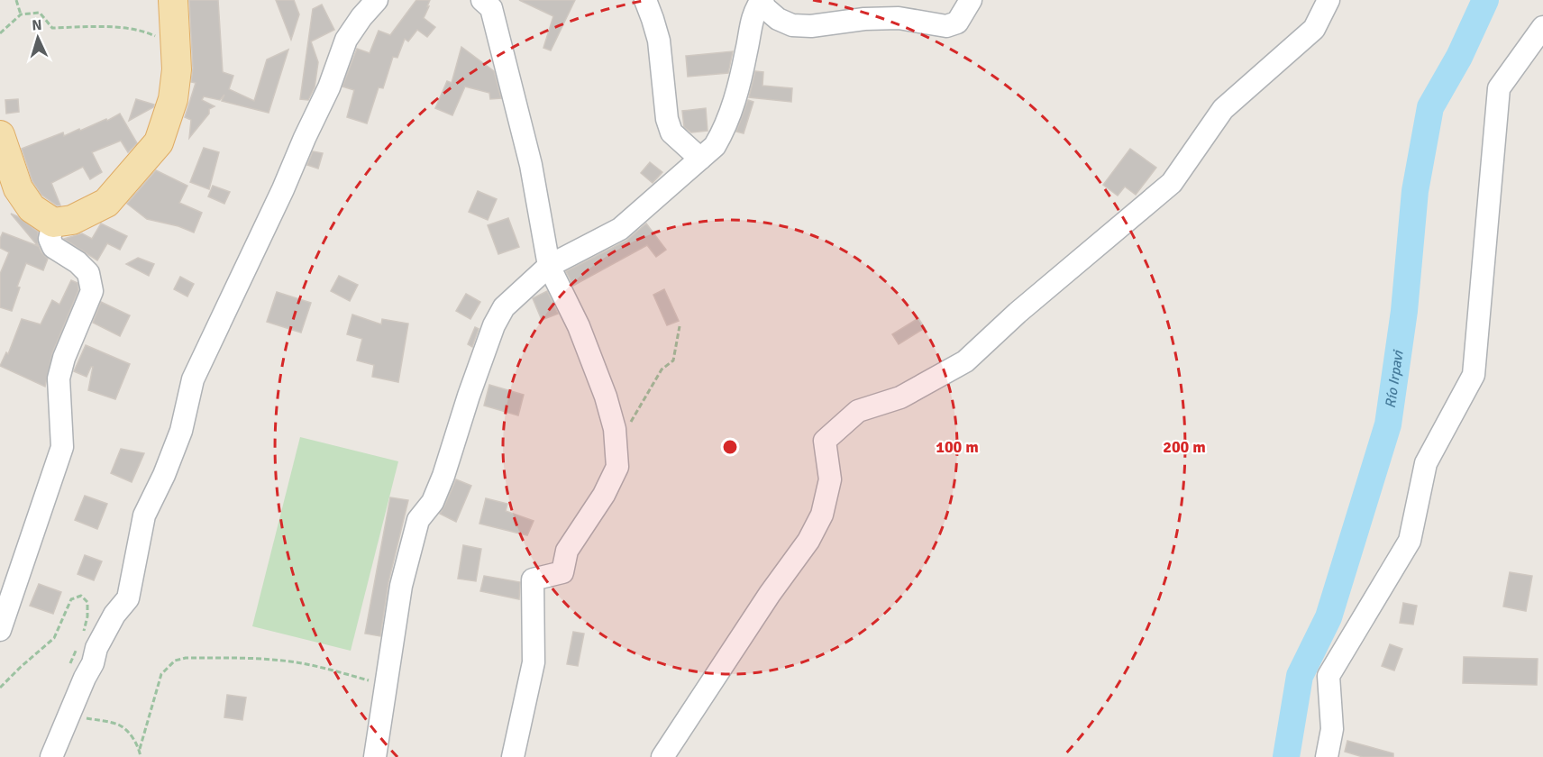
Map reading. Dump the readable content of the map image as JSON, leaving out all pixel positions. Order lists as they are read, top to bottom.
{
  "water": ["Río Irpavi"],
  "north": "top",
  "rings": ["100 m", "200 m"]
}
